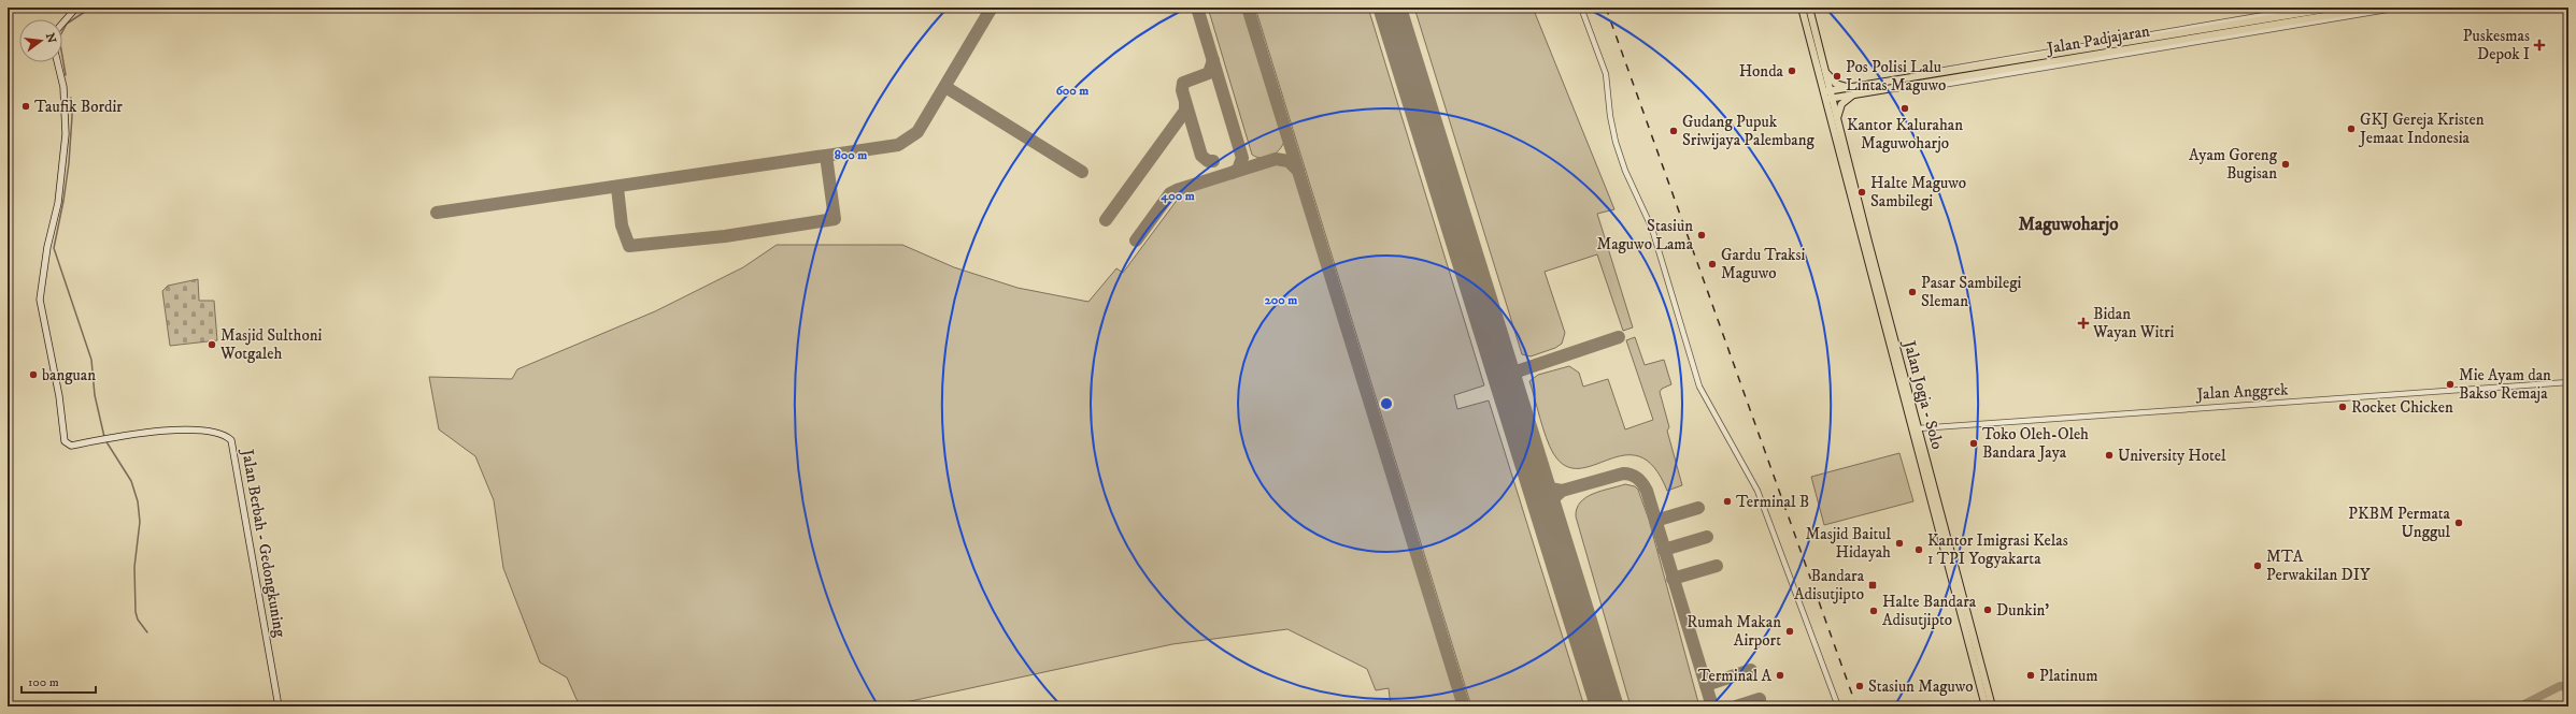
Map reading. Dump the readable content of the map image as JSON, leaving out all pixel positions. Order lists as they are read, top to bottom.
{
  "streets": {
    "highway": ["Jalan Padjajaran", "Jalan Jogja - Solo"],
    "main road": ["Jalan Berbah - Gedongkuning"],
    "street": ["Jalan Anggrek"]
  },
  "crossings": [
    ["Jalan Padjajaran", "Jalan Jogja - Solo"],
    ["Jalan Anggrek", "Jalan Jogja - Solo"]
  ],
  "districts": ["Maguwoharjo"],
  "places": {
    "health": ["Puskesmas Depok I", "Bidan Wayan Witri"],
    "other": [
      "Honda",
      "Pos Polisi Lalu Lintas Maguwo",
      "Taufik Bordir",
      "Kantor Kalurahan Maguwoharjo",
      "GKJ Gereja Kristen Jemaat Indonesia",
      "Gudang Pupuk Sriwijaya Palembang",
      "Ayam Goreng Bugisan",
      "Halte Maguwo Sambilegi",
      "Stasiun Maguwo Lama",
      "Gardu Traksi Maguwo",
      "Pasar Sambilegi Sleman",
      "Masjid Sulthoni Wotgaleh",
      "banguan",
      "Mie Ayam dan Bakso Remaja",
      "Rocket Chicken",
      "Toko Oleh-Oleh Bandara Jaya",
      "University Hotel",
      "Terminal B",
      "PKBM Permata Unggul",
      "Masjid Baitul Hidayah",
      "Kantor Imigrasi Kelas 1 TPI Yogyakarta",
      "MTA Perwakilan DIY",
      "Dunkin'",
      "Halte Bandara Adisutjipto",
      "Rumah Makan Airport",
      "Terminal A",
      "Platinum",
      "Stasiun Maguwo"
    ],
    "transit": ["Bandara Adisutjipto"]
  },
  "scale_bar": "100 m",
  "north": "right",
  "rings": [
    "600 m",
    "800 m",
    "400 m",
    "200 m"
  ]
}
